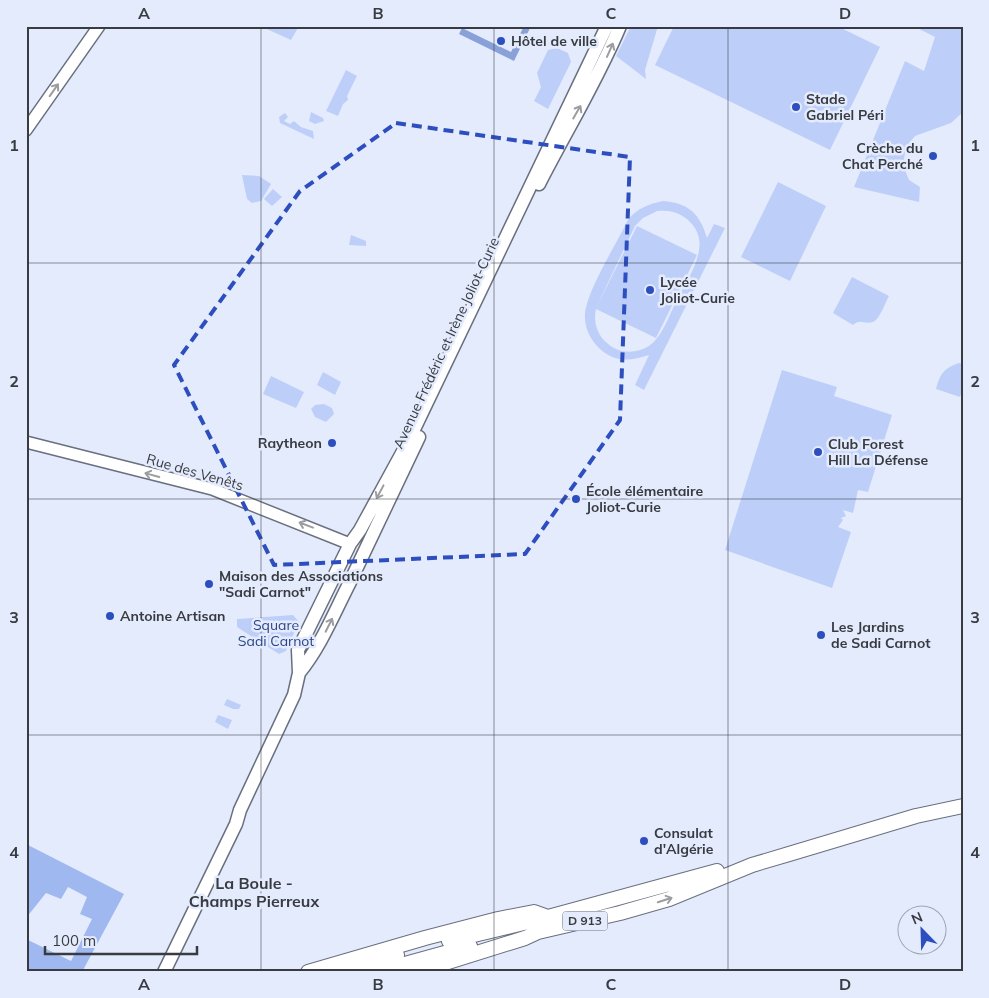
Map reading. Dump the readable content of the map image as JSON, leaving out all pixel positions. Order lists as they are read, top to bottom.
{
  "streets": {
    "main road": ["Avenue Frédéric et Irène Joliot-Curie", "D 913"],
    "street": ["Rue des Venêts"]
  },
  "crossings": [
    ["Avenue Frédéric et Irène Joliot-Curie", "Rue des Venêts"]
  ],
  "one_way": ["Rue des Venêts"],
  "districts": ["La Boule - Champs Pierreux"],
  "parks": ["Square Sadi Carnot"],
  "places": [
    "Hôtel de ville",
    "Stade Gabriel Péri",
    "Crèche du Chat Perché",
    "Lycée Joliot-Curie",
    "Raytheon",
    "Club Forest Hill La Défense",
    "École élémentaire Joliot-Curie",
    "Maison des Associations \"Sadi Carnot\"",
    "Antoine Artisan",
    "Les Jardins de Sadi Carnot",
    "Consulat d'Algérie"
  ],
  "scale_bar": "100 m",
  "north": "top left",
  "grid": {
    "columns": [
      "A",
      "B",
      "C",
      "D"
    ],
    "rows": [
      "1",
      "2",
      "3",
      "4"
    ]
  }
}
